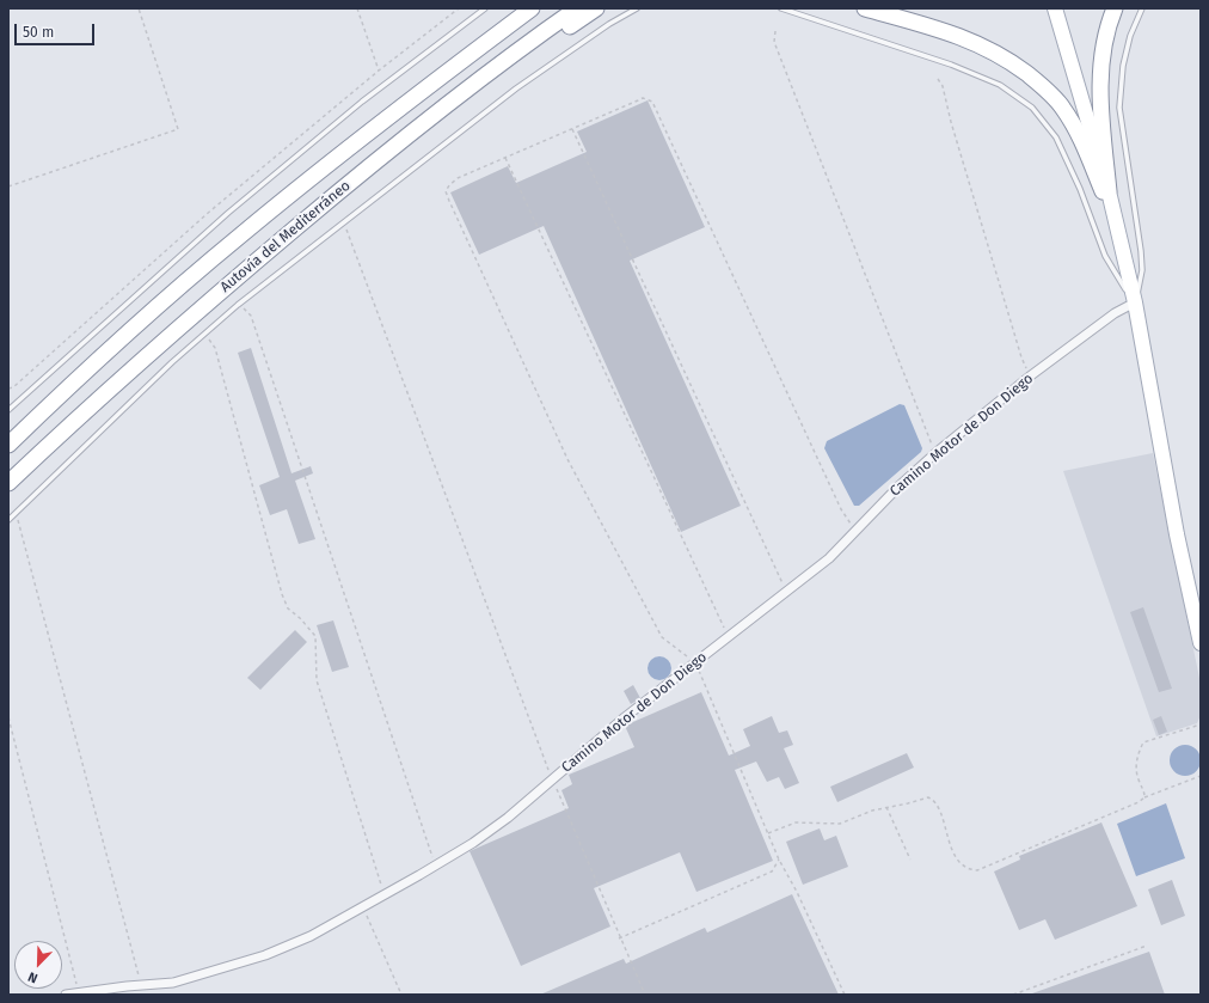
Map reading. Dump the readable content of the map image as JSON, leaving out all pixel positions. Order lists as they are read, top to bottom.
{
  "streets": {
    "highway": ["Autovía del Mediterráneo"],
    "street": ["Camino Motor de Don Diego"]
  },
  "scale_bar": "50 m",
  "north": "bottom left"
}
